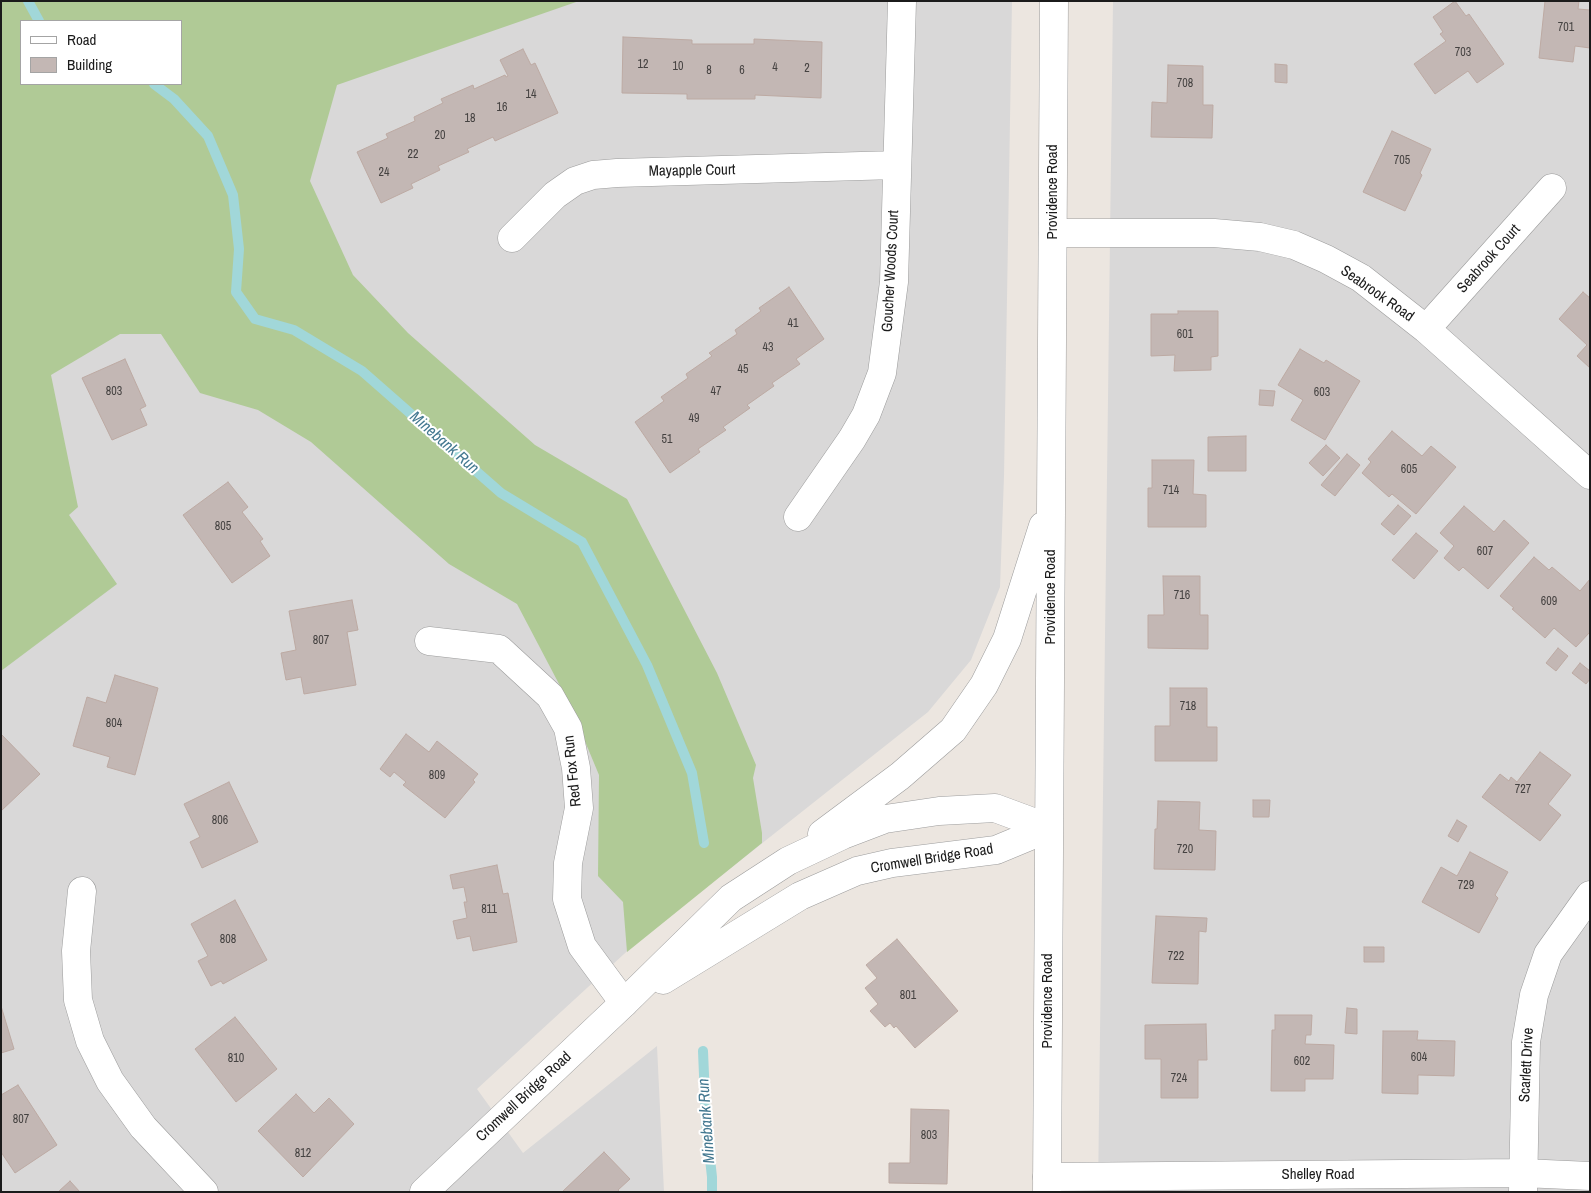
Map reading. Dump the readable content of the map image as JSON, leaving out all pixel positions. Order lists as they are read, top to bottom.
{
  "streets": {
    "street": [
      "Mayapple Court",
      "Providence Road",
      "Seabrook Court",
      "Goucher Woods Court",
      "Seabrook Road",
      "Red Fox Run",
      "Cromwell Bridge Road",
      "Scarlett Drive",
      "Shelley Road"
    ]
  },
  "crossings": [
    ["Mayapple Court", "Goucher Woods Court"],
    ["Providence Road", "Seabrook Road"],
    ["Providence Road", "Cromwell Bridge Road"],
    ["Providence Road", "Shelley Road"],
    ["Seabrook Court", "Seabrook Road"],
    ["Red Fox Run", "Cromwell Bridge Road"],
    ["Scarlett Drive", "Shelley Road"]
  ],
  "water": ["Minebank Run"],
  "house_numbers": [
    "701",
    "703",
    "12",
    "10",
    "4",
    "2",
    "8",
    "6",
    "708",
    "14",
    "16",
    "18",
    "20",
    "22",
    "705",
    "24",
    "41",
    "601",
    "43",
    "45",
    "803",
    "47",
    "603",
    "49",
    "51",
    "605",
    "714",
    "805",
    "607",
    "716",
    "609",
    "807",
    "718",
    "804",
    "809",
    "727",
    "806",
    "720",
    "729",
    "811",
    "808",
    "722",
    "801",
    "604",
    "810",
    "602",
    "724",
    "807",
    "803",
    "812"
  ],
  "legend": ["Road", "Building"]
}
